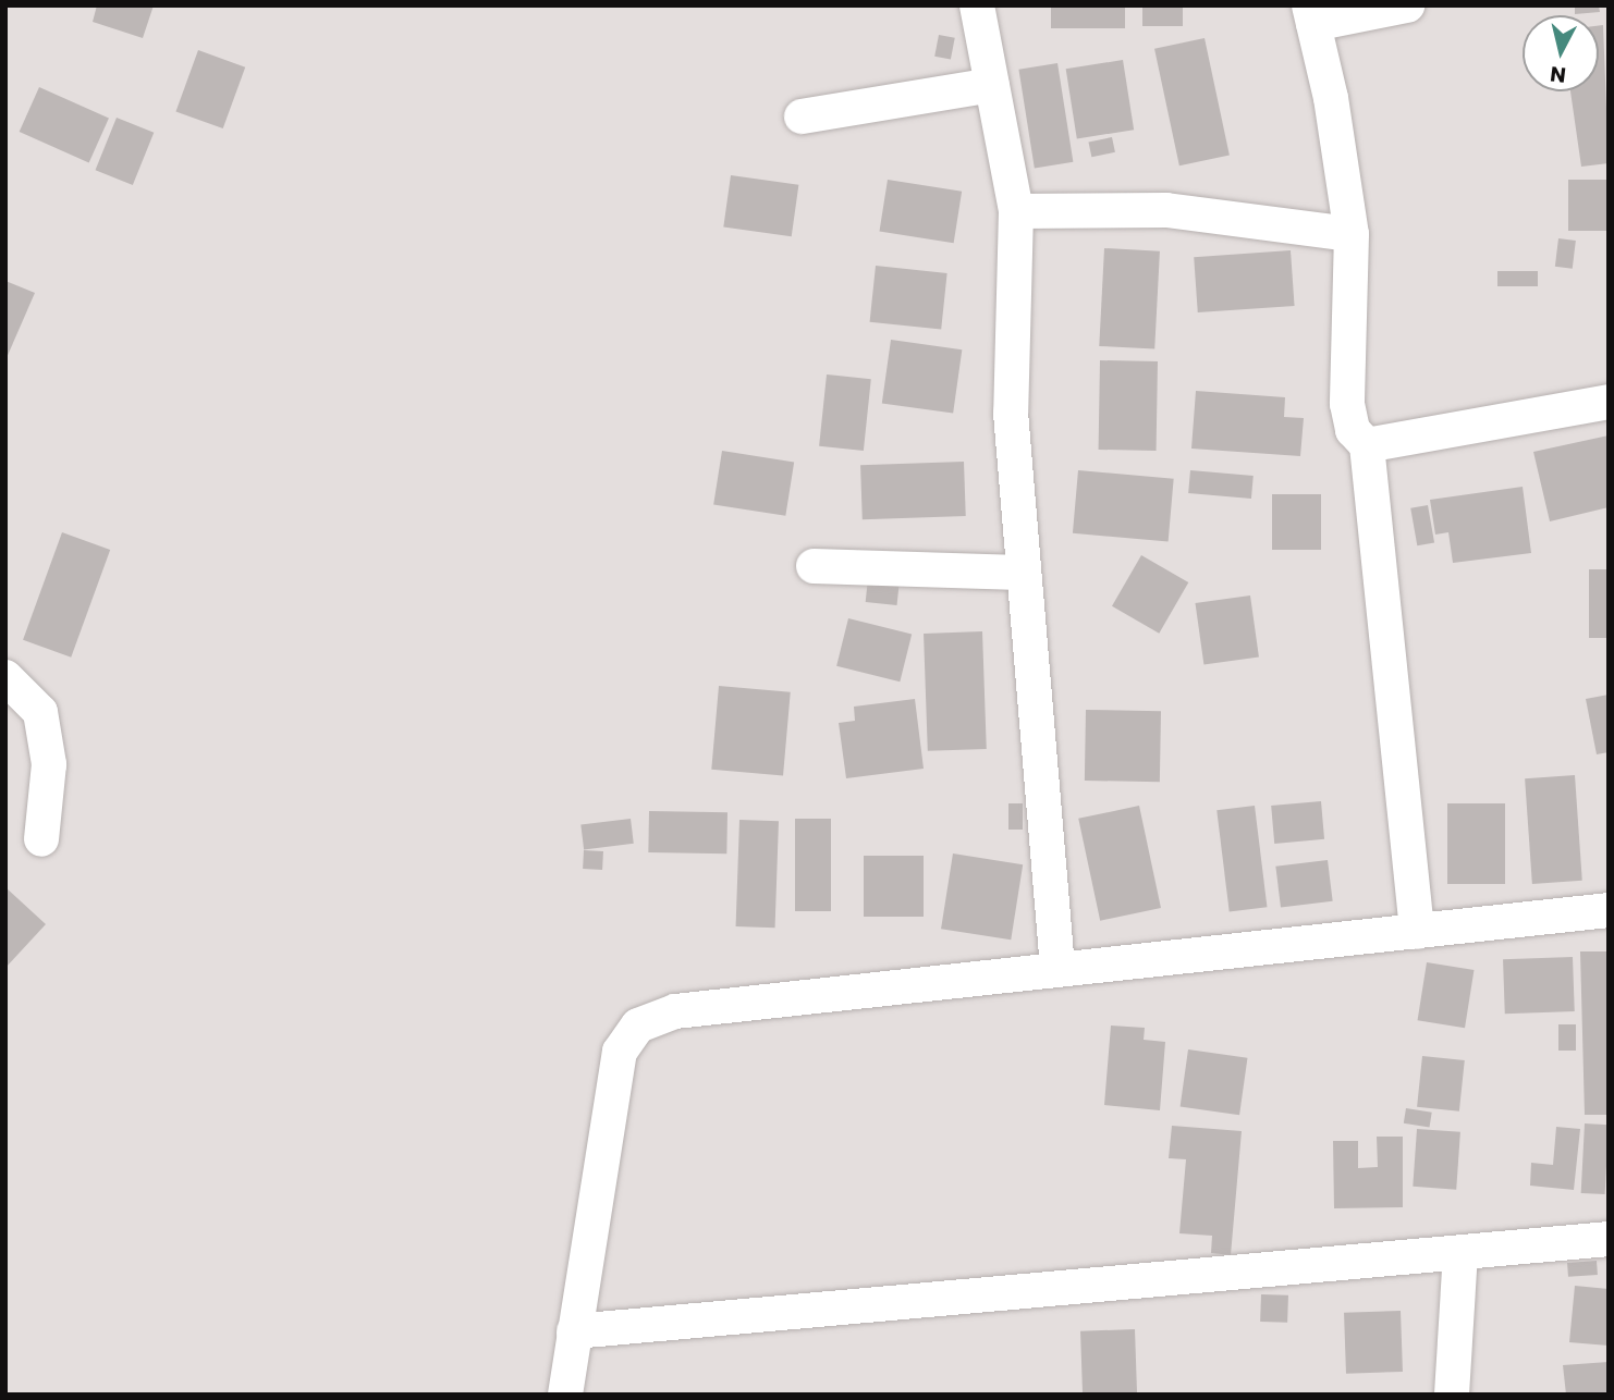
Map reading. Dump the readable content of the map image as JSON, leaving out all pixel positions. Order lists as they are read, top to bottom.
{
  "north": "bottom"
}
